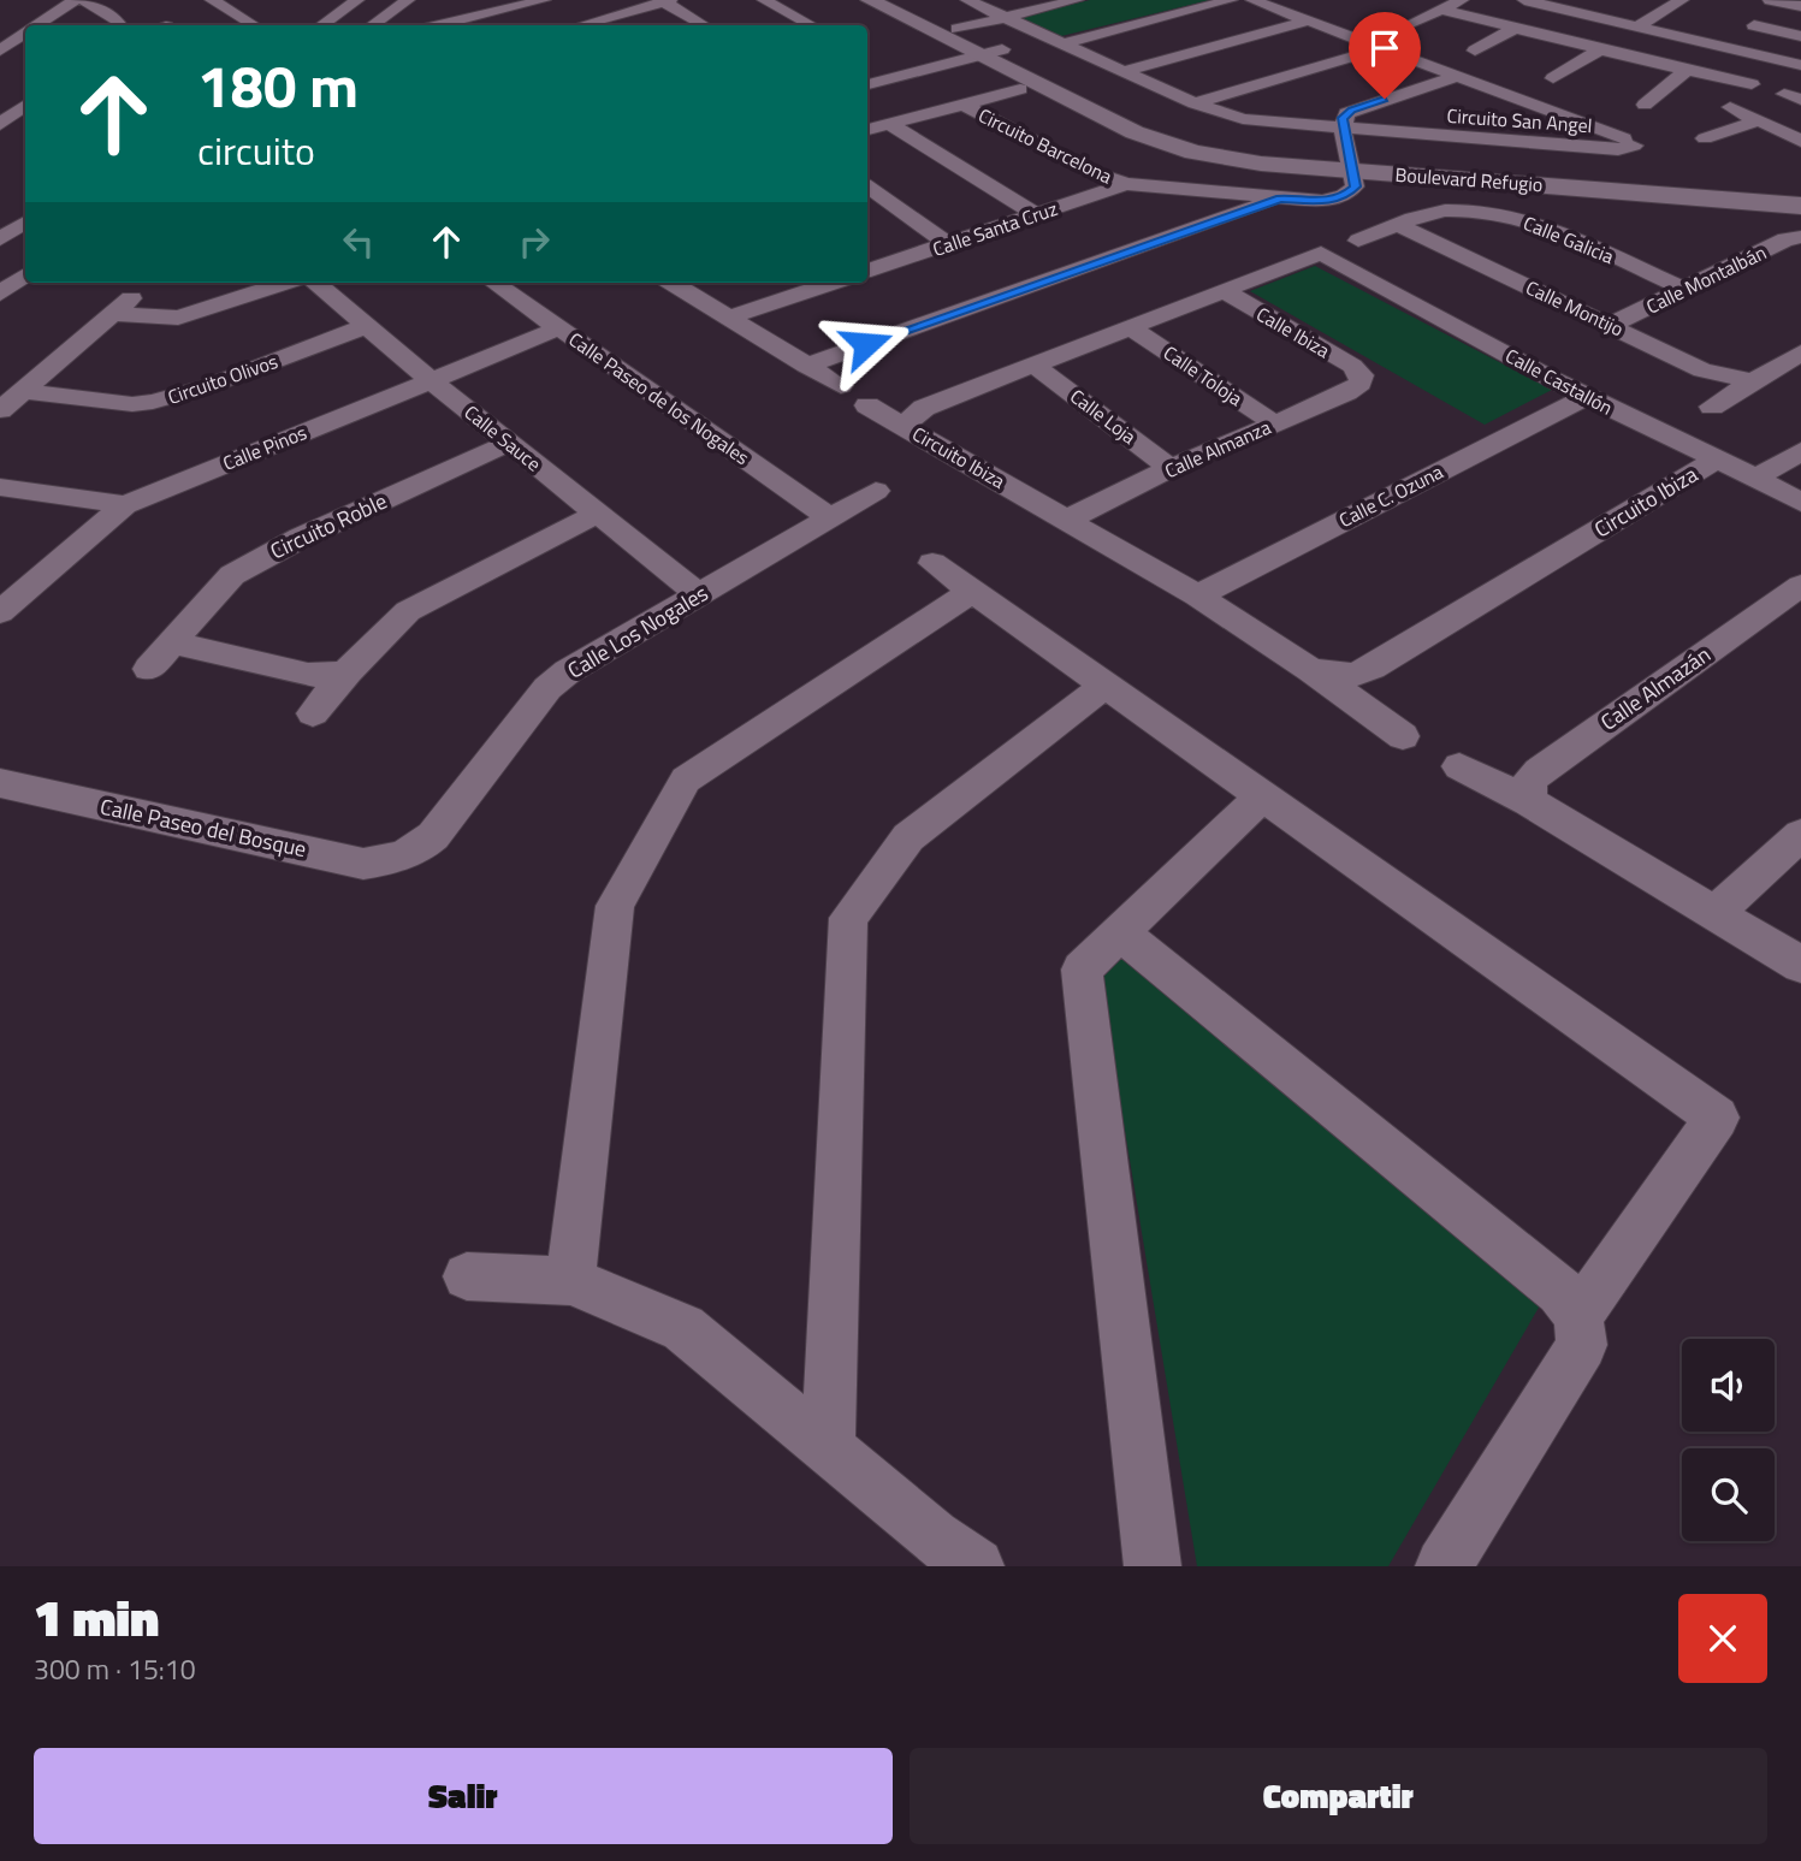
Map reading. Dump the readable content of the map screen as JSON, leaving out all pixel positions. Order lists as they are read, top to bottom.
{
  "streets": {
    "street": [
      "Circuito San Angel",
      "Circuito Barcelona",
      "Boulevard Refugio",
      "Calle Santa Cruz",
      "Calle Galicia",
      "Calle Montalbán",
      "Calle Montijo",
      "Calle Ibiza",
      "Calle Toloja",
      "Circuito Olivos",
      "Calle Castallón",
      "Calle Paseo de los Nogales",
      "Calle Loja",
      "Calle Sauce",
      "Calle Pinos",
      "Calle Almanza",
      "Circuito Ibiza",
      "Calle C. Ozuna",
      "Circuito Roble",
      "Calle Los Nogales",
      "Calle Almazán",
      "Calle Paseo del Bosque"
    ]
  },
  "crossings": [
    ["Circuito Barcelona", "Boulevard Refugio"],
    ["Circuito Barcelona", "Calle Santa Cruz"],
    ["Calle Galicia", "Calle Montalbán"],
    ["Calle Galicia", "Calle Montijo"],
    ["Calle Montalbán", "Calle Montijo"],
    ["Calle Ibiza", "Calle Almanza"],
    ["Calle Ibiza", "Circuito Ibiza"],
    ["Calle Toloja", "Calle Almanza"],
    ["Calle Toloja", "Circuito Ibiza"],
    ["Circuito Olivos", "Calle Sauce"],
    ["Calle Castallón", "Circuito Ibiza"],
    ["Calle Castallón", "Calle C. Ozuna"],
    ["Calle Paseo de los Nogales", "Calle Pinos"],
    ["Calle Paseo de los Nogales", "Calle Los Nogales"],
    ["Calle Loja", "Calle Almanza"],
    ["Calle Loja", "Circuito Ibiza"],
    ["Calle Sauce", "Calle Pinos"],
    ["Calle Sauce", "Circuito Roble"],
    ["Calle Sauce", "Calle Los Nogales"],
    ["Calle Almanza", "Circuito Ibiza"],
    ["Circuito Ibiza", "Calle C. Ozuna"],
    ["Calle Los Nogales", "Calle Paseo del Bosque"]
  ],
  "page": {
    "turn": ["180 m", "circuito"],
    "heading": ["1 min", "300 m · 15:10"],
    "buttons": ["Salir", "Compartir"]
  }
}
